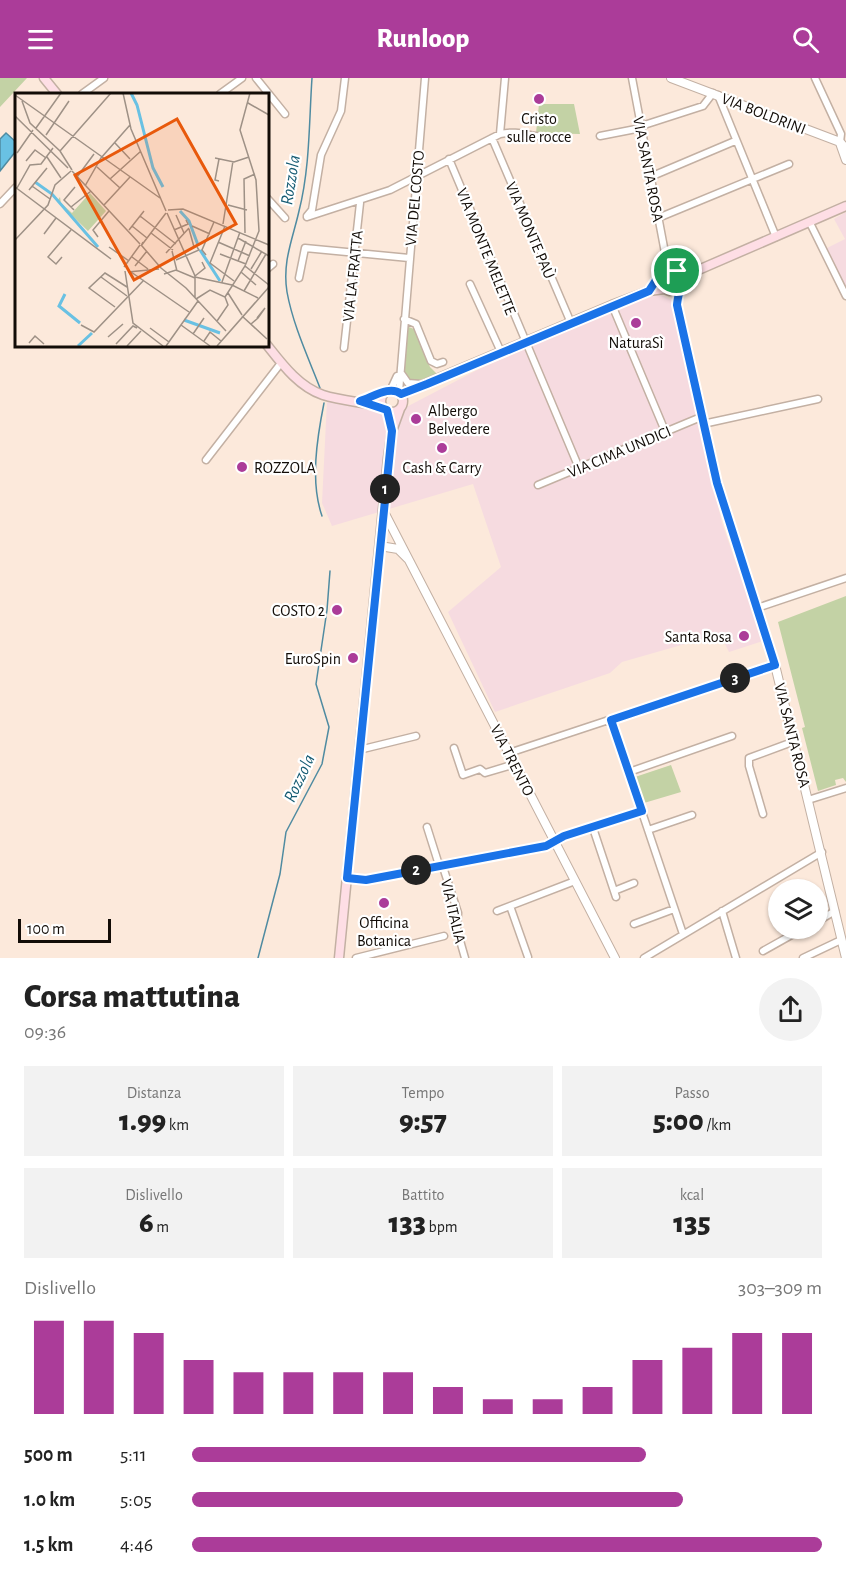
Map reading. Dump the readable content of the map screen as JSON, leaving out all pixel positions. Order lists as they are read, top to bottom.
{
  "streets": {
    "street": [
      "VIA BOLDRINI",
      "VIA SANTA ROSA",
      "VIA DEL COSTO",
      "VIA MONTE PAÙ",
      "VIA MONTE MELETTE",
      "VIA LA FRATTA",
      "VIA CIMA UNDICI",
      "VIA TRENTO",
      "VIA ITALIA"
    ]
  },
  "crossings": [
    ["VIA SANTA ROSA", "VIA CIMA UNDICI"],
    ["VIA MONTE MELETTE", "VIA CIMA UNDICI"]
  ],
  "water": ["Rozzola"],
  "places": [
    "Cristo sulle rocce",
    "NaturaSì",
    "Albergo Belvedere",
    "Cash & Carry",
    "ROZZOLA",
    "COSTO 2",
    "Santa Rosa",
    "EuroSpin",
    "Officina Botanica"
  ],
  "scale_bar": "100 m",
  "page": {
    "header": "Runloop",
    "pins": ["1", "3", "2"],
    "scale": "100 m",
    "heading": ["Corsa mattutina", "09:36"],
    "stats": [
      ["Distanza", "1.99 km"],
      ["Tempo", "9:57"],
      ["Passo", "5:00 /km"],
      ["Dislivello", "6 m"],
      ["Battito", "133 bpm"],
      ["kcal", "135"]
    ],
    "chart": ["Dislivello", "303–309 m"],
    "list": [
      {
        "name": "500 m",
        "note": "5:11"
      },
      {
        "name": "1.0 km",
        "note": "5:05"
      },
      {
        "name": "1.5 km",
        "note": "4:46"
      }
    ]
  }
}
